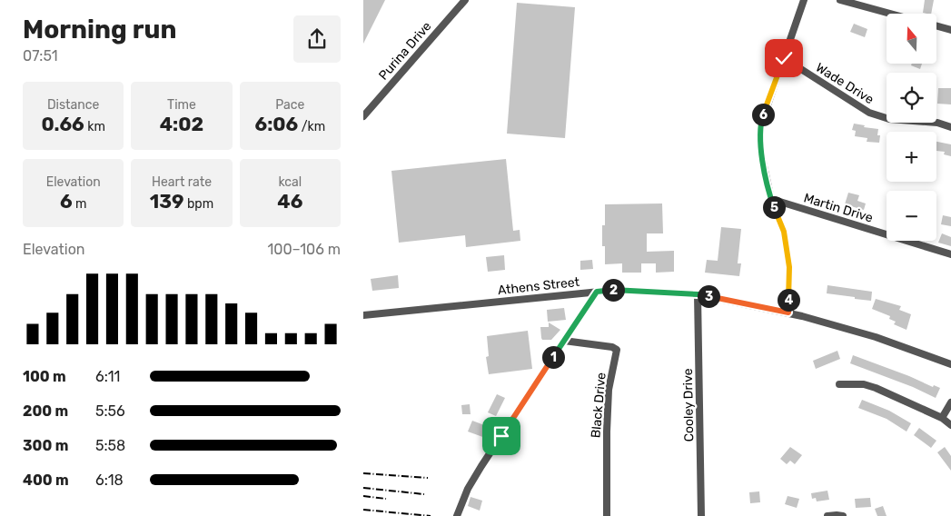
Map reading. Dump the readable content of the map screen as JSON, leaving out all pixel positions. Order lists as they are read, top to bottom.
{
  "streets": {
    "street": [
      "Purina Drive",
      "Wade Drive",
      "Martin Drive",
      "Athens Street",
      "Black Drive",
      "Cooley Drive"
    ]
  },
  "crossings": [
    ["Athens Street", "Cooley Drive"]
  ],
  "north": "top",
  "page": {
    "heading": ["Morning run", "07:51"],
    "map_buttons": ["+", "−"],
    "stats": [
      ["Distance", "0.66 km"],
      ["Time", "4:02"],
      ["Pace", "6:06 /km"],
      ["Elevation", "6 m"],
      ["Heart rate", "139 bpm"],
      ["kcal", "46"]
    ],
    "pins": [
      "6",
      "5",
      "2",
      "3",
      "4",
      "1"
    ],
    "chart": ["Elevation", "100–106 m"],
    "list": [
      {
        "name": "100 m",
        "note": "6:11"
      },
      {
        "name": "200 m",
        "note": "5:56"
      },
      {
        "name": "300 m",
        "note": "5:58"
      },
      {
        "name": "400 m",
        "note": "6:18"
      }
    ]
  }
}
